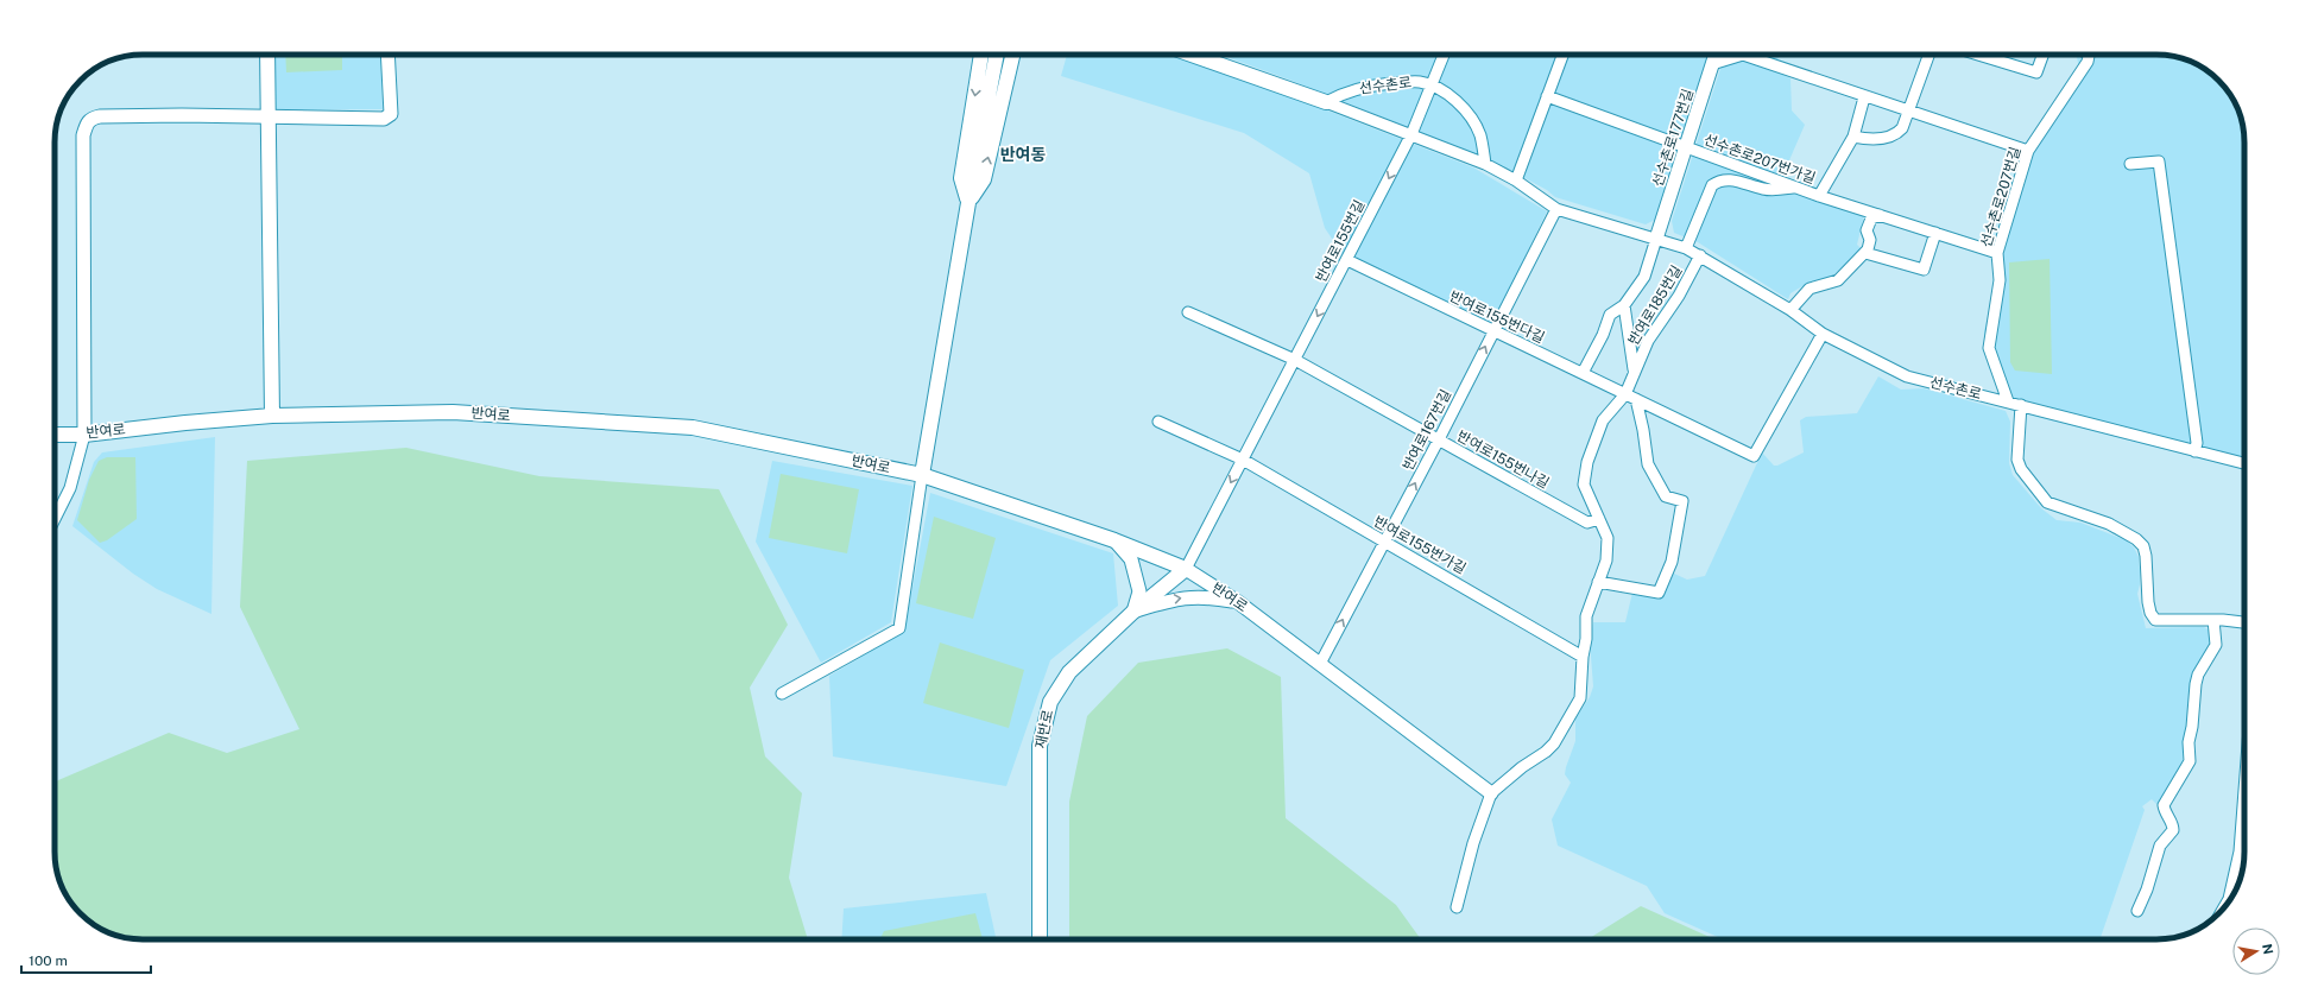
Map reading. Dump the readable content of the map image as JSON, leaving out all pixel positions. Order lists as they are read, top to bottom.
{
  "streets": {
    "main road": ["선수촌로", "반여로", "재반로"],
    "street": [
      "선수촌로177번길",
      "선수촌로207번가길",
      "선수촌로207번길",
      "반여로155번길",
      "반여로185번길",
      "반여로155번다길",
      "반여로167번길",
      "반여로155번나길",
      "반여로155번가길"
    ]
  },
  "crossings": [
    ["선수촌로", "선수촌로177번길"],
    ["선수촌로", "선수촌로207번길"],
    ["선수촌로", "반여로155번길"],
    ["선수촌로", "반여로185번길"],
    ["선수촌로", "반여로155번다길"],
    ["선수촌로", "반여로167번길"],
    ["선수촌로177번길", "선수촌로207번가길"],
    ["선수촌로207번가길", "선수촌로207번길"],
    ["반여로155번길", "반여로155번다길"],
    ["반여로155번길", "반여로"],
    ["반여로155번길", "반여로155번나길"],
    ["반여로155번길", "반여로155번가길"],
    ["반여로155번길", "재반로"],
    ["반여로185번길", "반여로155번다길"],
    ["반여로185번길", "반여로"],
    ["반여로185번길", "반여로155번나길"],
    ["반여로185번길", "반여로155번가길"],
    ["반여로155번다길", "반여로167번길"],
    ["반여로", "반여로167번길"],
    ["반여로", "재반로"],
    ["반여로167번길", "반여로155번나길"],
    ["반여로167번길", "반여로155번가길"]
  ],
  "one_way": ["반여로155번길", "반여로167번길"],
  "districts": ["반여동"],
  "scale_bar": "100 m",
  "north": "right"
}
